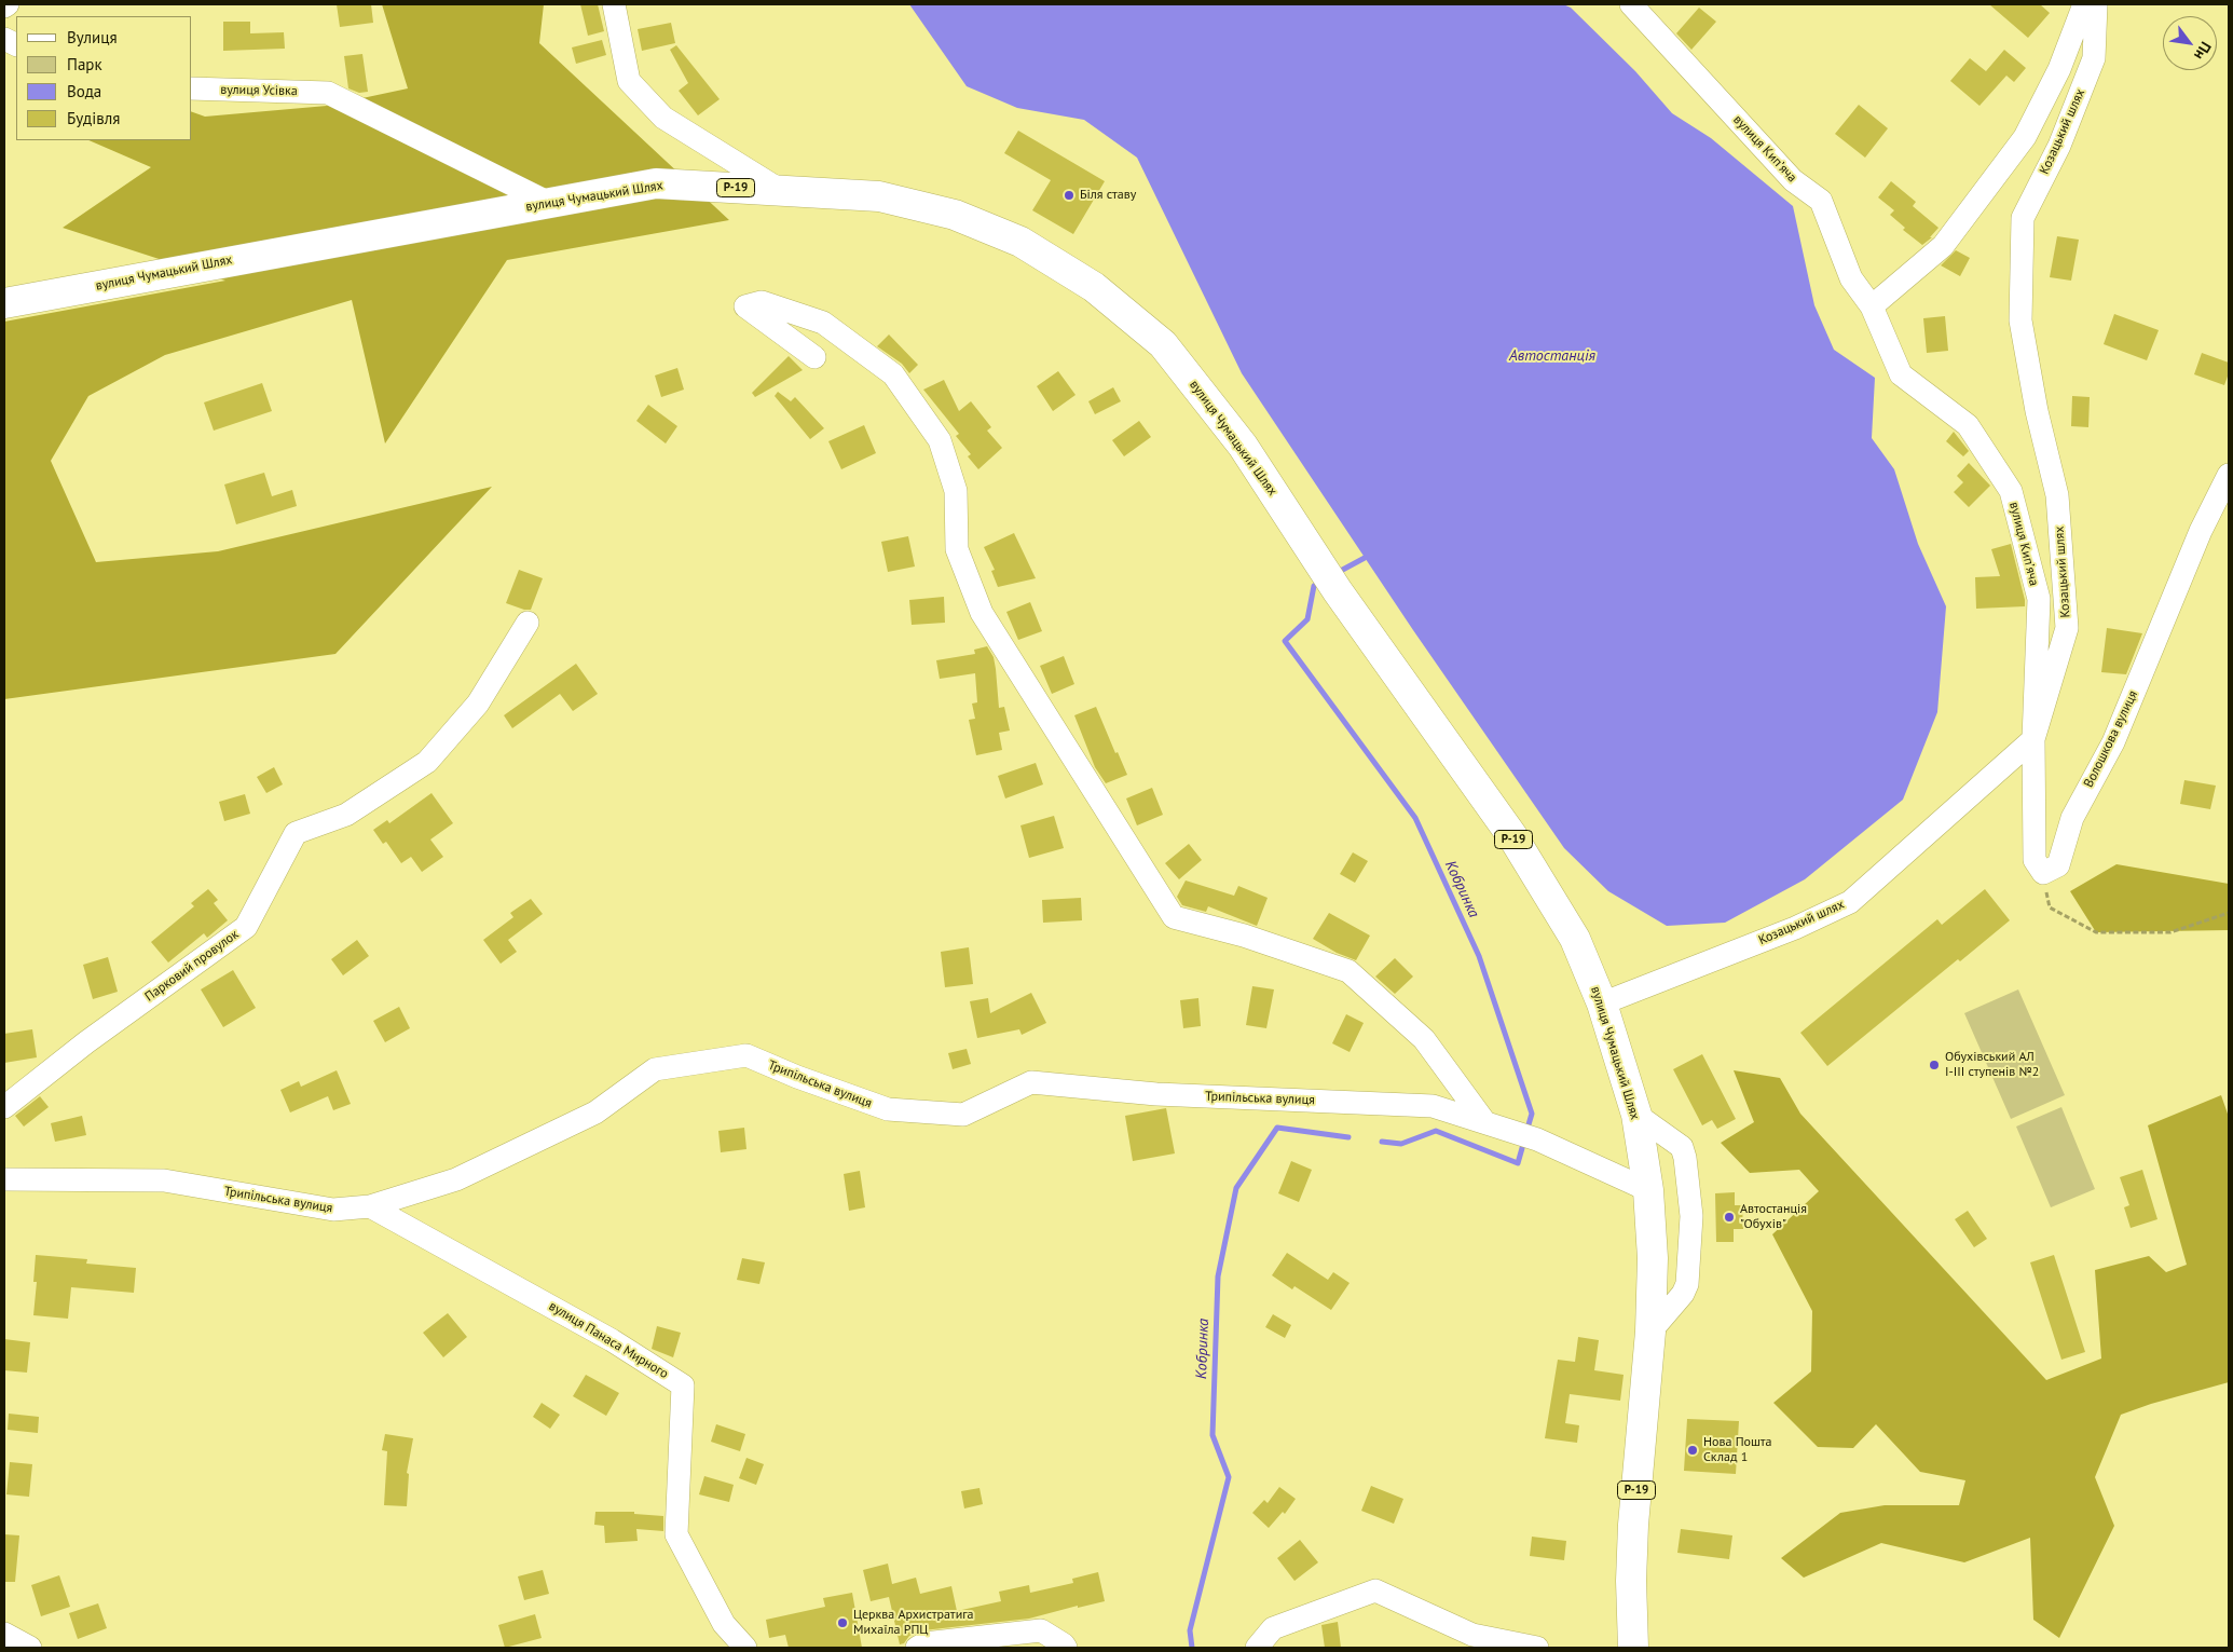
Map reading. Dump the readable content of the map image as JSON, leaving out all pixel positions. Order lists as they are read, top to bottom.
{
  "streets": {
    "main road": ["Р-19", "вулиця Чумацький Шлях"],
    "street": [
      "вулиця Усівка",
      "Козацький шлях",
      "вулиця Кипʼяча",
      "Волошкова вулиця",
      "Парковий провулок",
      "Трипільська вулиця",
      "вулиця Панаса Мирного"
    ]
  },
  "crossings": [
    ["вулиця Усівка", "вулиця Чумацький Шлях"],
    ["Козацький шлях", "вулиця Кипʼяча"],
    ["Козацький шлях", "вулиця Чумацький Шлях"],
    ["вулиця Чумацький Шлях", "Трипільська вулиця"],
    ["Трипільська вулиця", "вулиця Панаса Мирного"]
  ],
  "water": ["Автостанція", "Кобринка"],
  "places": [
    "Біля ставу",
    "Обухівський АЛ І-ІІІ ступенів №2",
    "Автостанція \"Обухів\"",
    "Нова Пошта Склад 1",
    "Церква Архистратига Михаїла РПЦ"
  ],
  "legend": [
    "Вулиця",
    "Парк",
    "Вода",
    "Будівля"
  ],
  "north": "bottom right"
}
